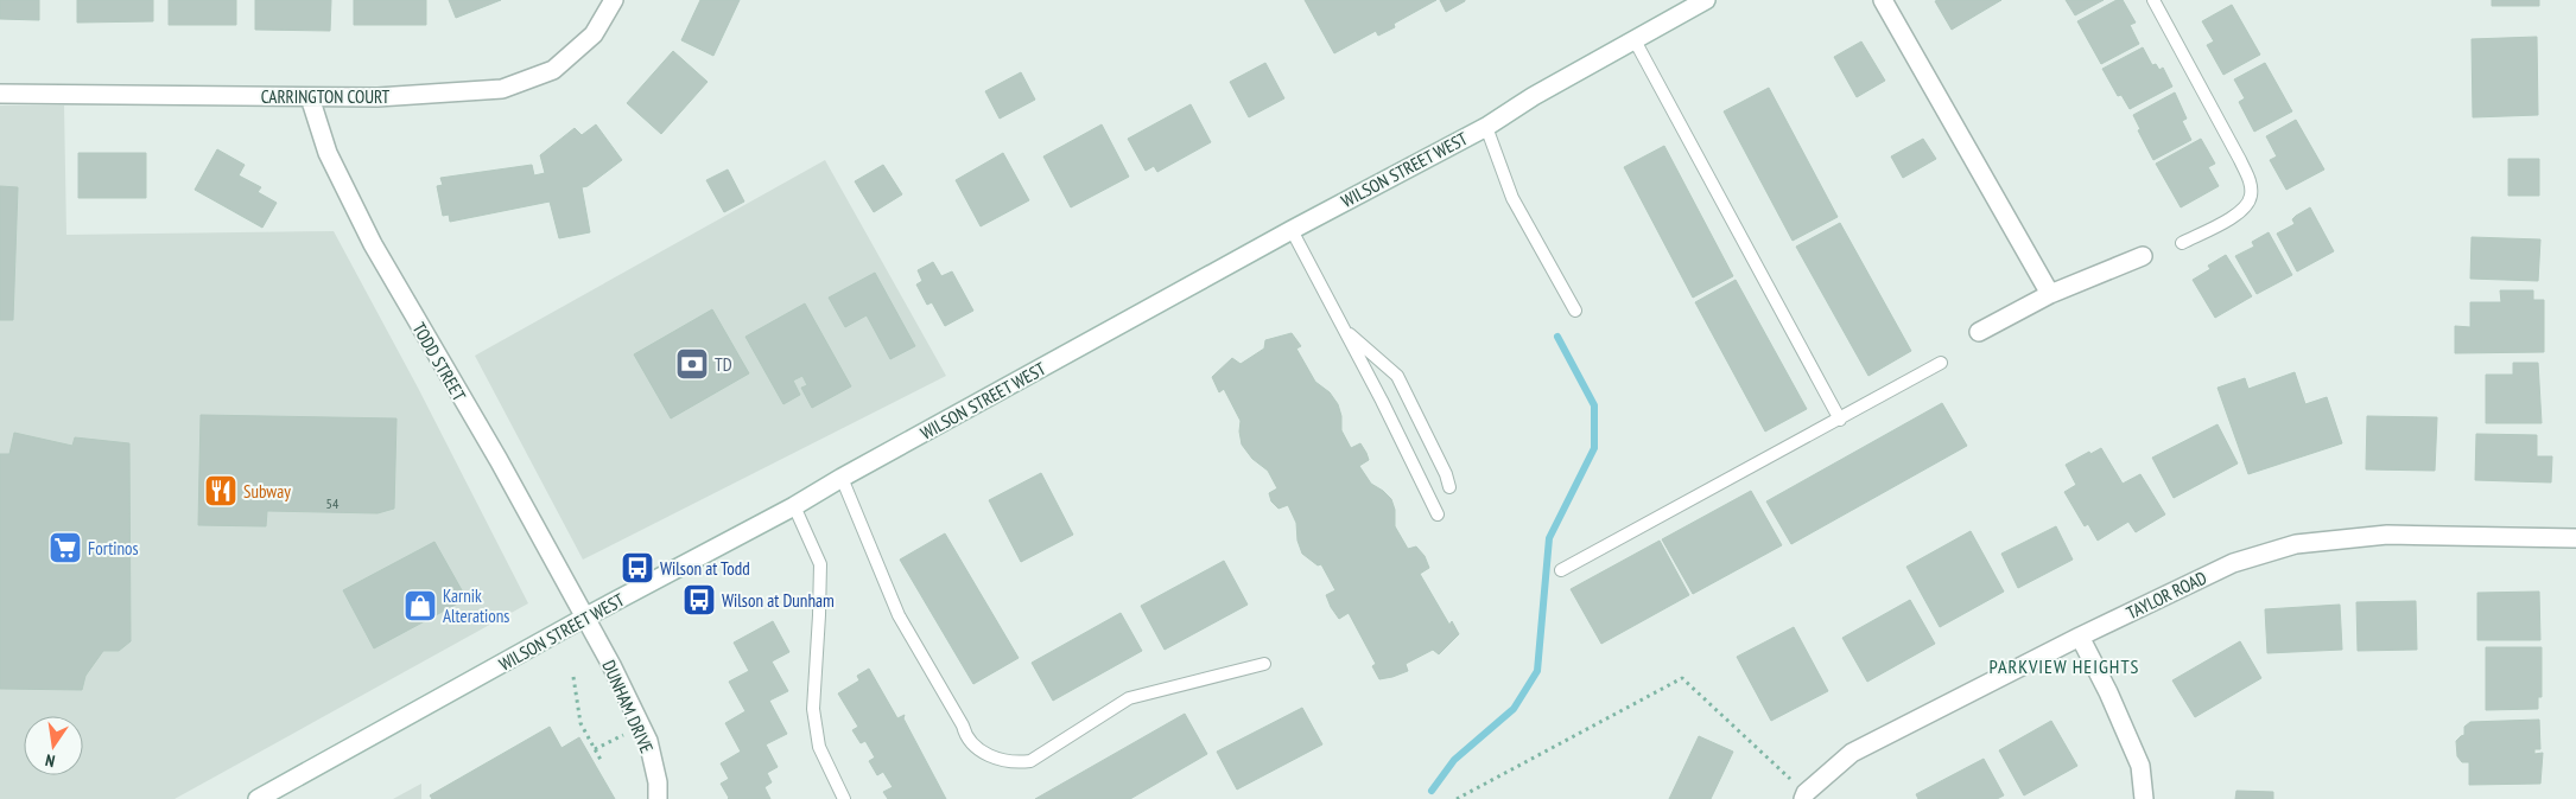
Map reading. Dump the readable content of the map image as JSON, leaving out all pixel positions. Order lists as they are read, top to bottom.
{
  "streets": {
    "street": [
      "CARRINGTON COURT",
      "WILSON STREET WEST",
      "TODD STREET",
      "TAYLOR ROAD",
      "DUNHAM DRIVE"
    ]
  },
  "crossings": [
    ["CARRINGTON COURT", "TODD STREET"],
    ["WILSON STREET WEST", "TODD STREET"],
    ["WILSON STREET WEST", "DUNHAM DRIVE"],
    ["TODD STREET", "DUNHAM DRIVE"]
  ],
  "districts": ["PARKVIEW HEIGHTS"],
  "places": {
    "bank": ["TD"],
    "restaurant": ["Subway"],
    "supermarket": ["Fortinos"],
    "bus stop": ["Wilson at Todd", "Wilson at Dunham"],
    "shop": ["Karnik Alterations"]
  },
  "house_numbers": ["54"],
  "north": "bottom"
}
